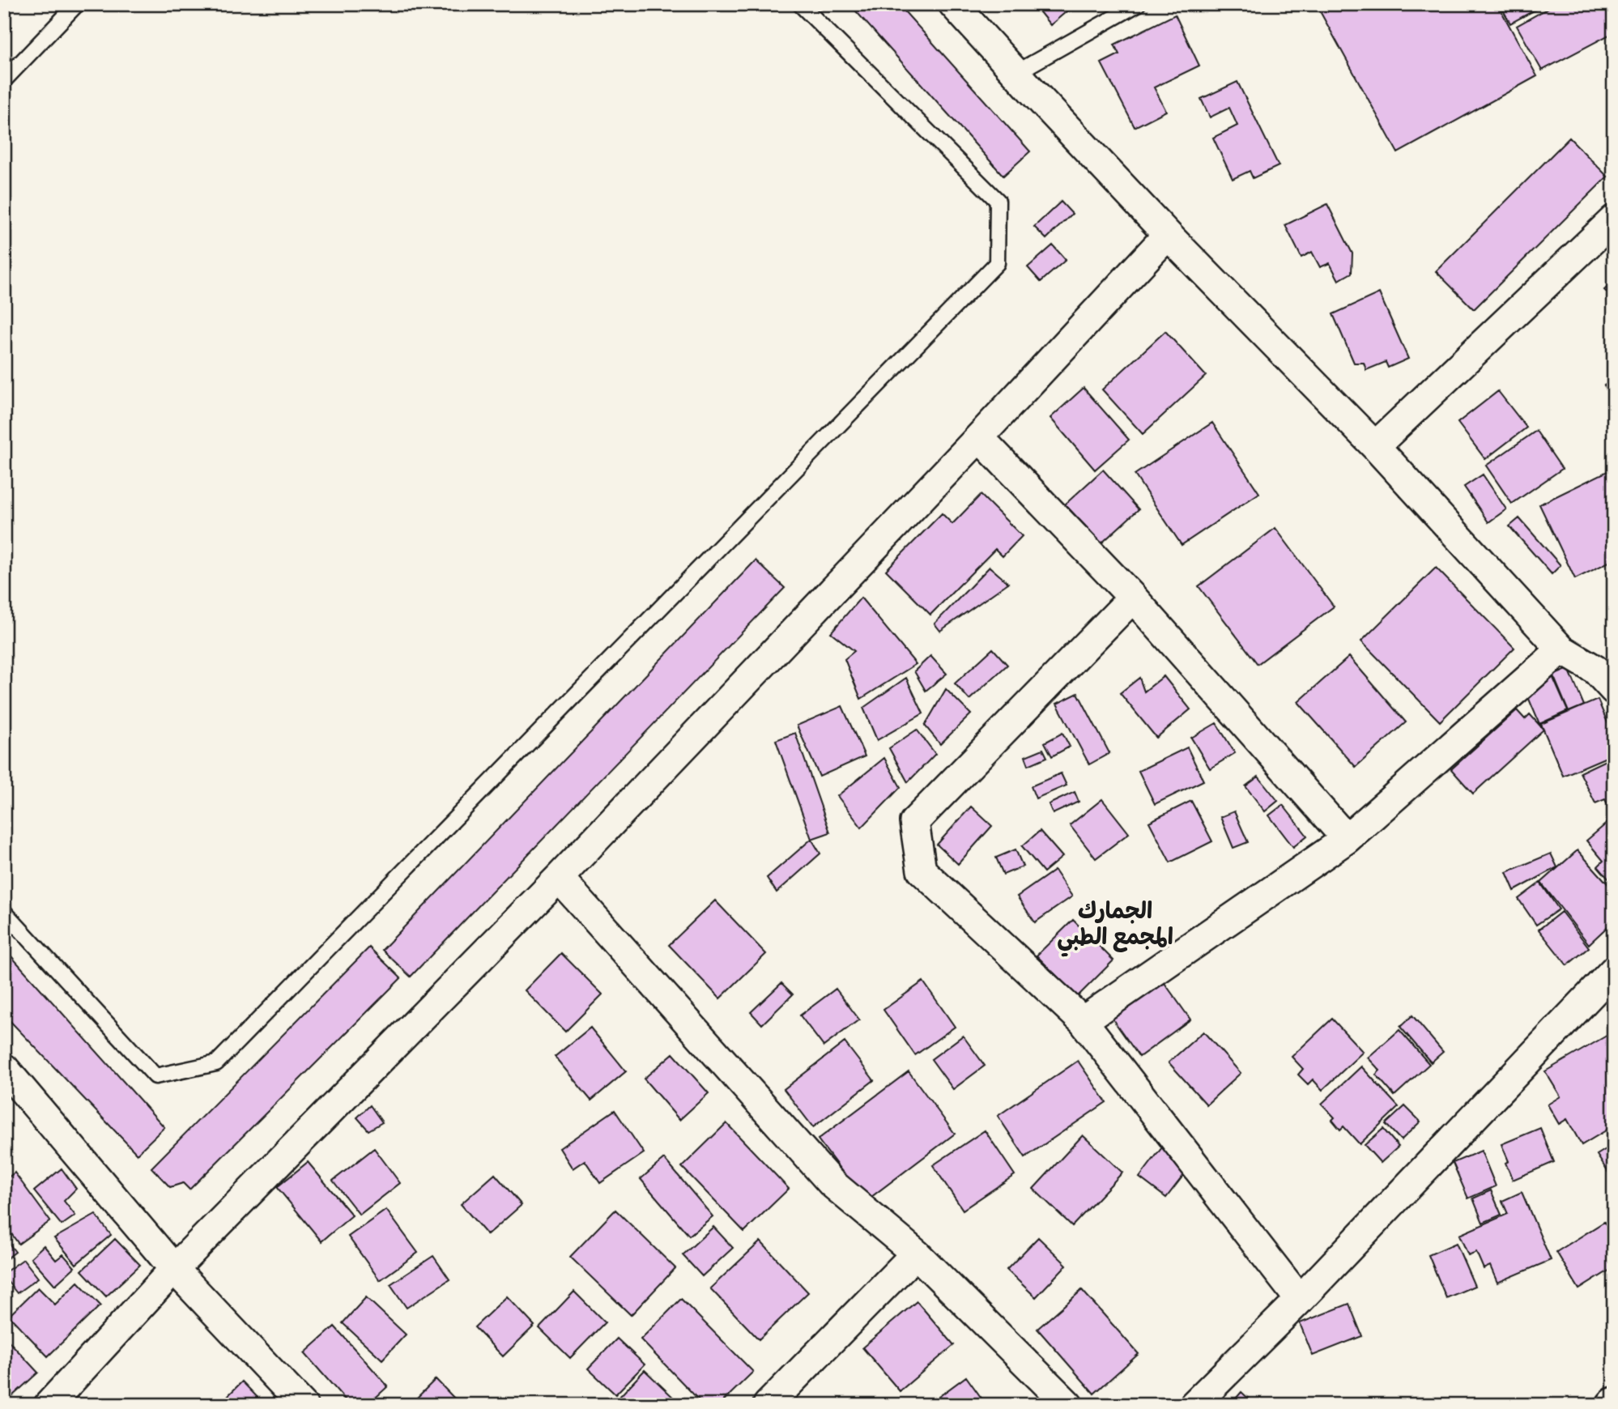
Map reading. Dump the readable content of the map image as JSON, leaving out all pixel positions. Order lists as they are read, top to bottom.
{
  "districts": ["الجمارك المجمع الطبي"]
}
